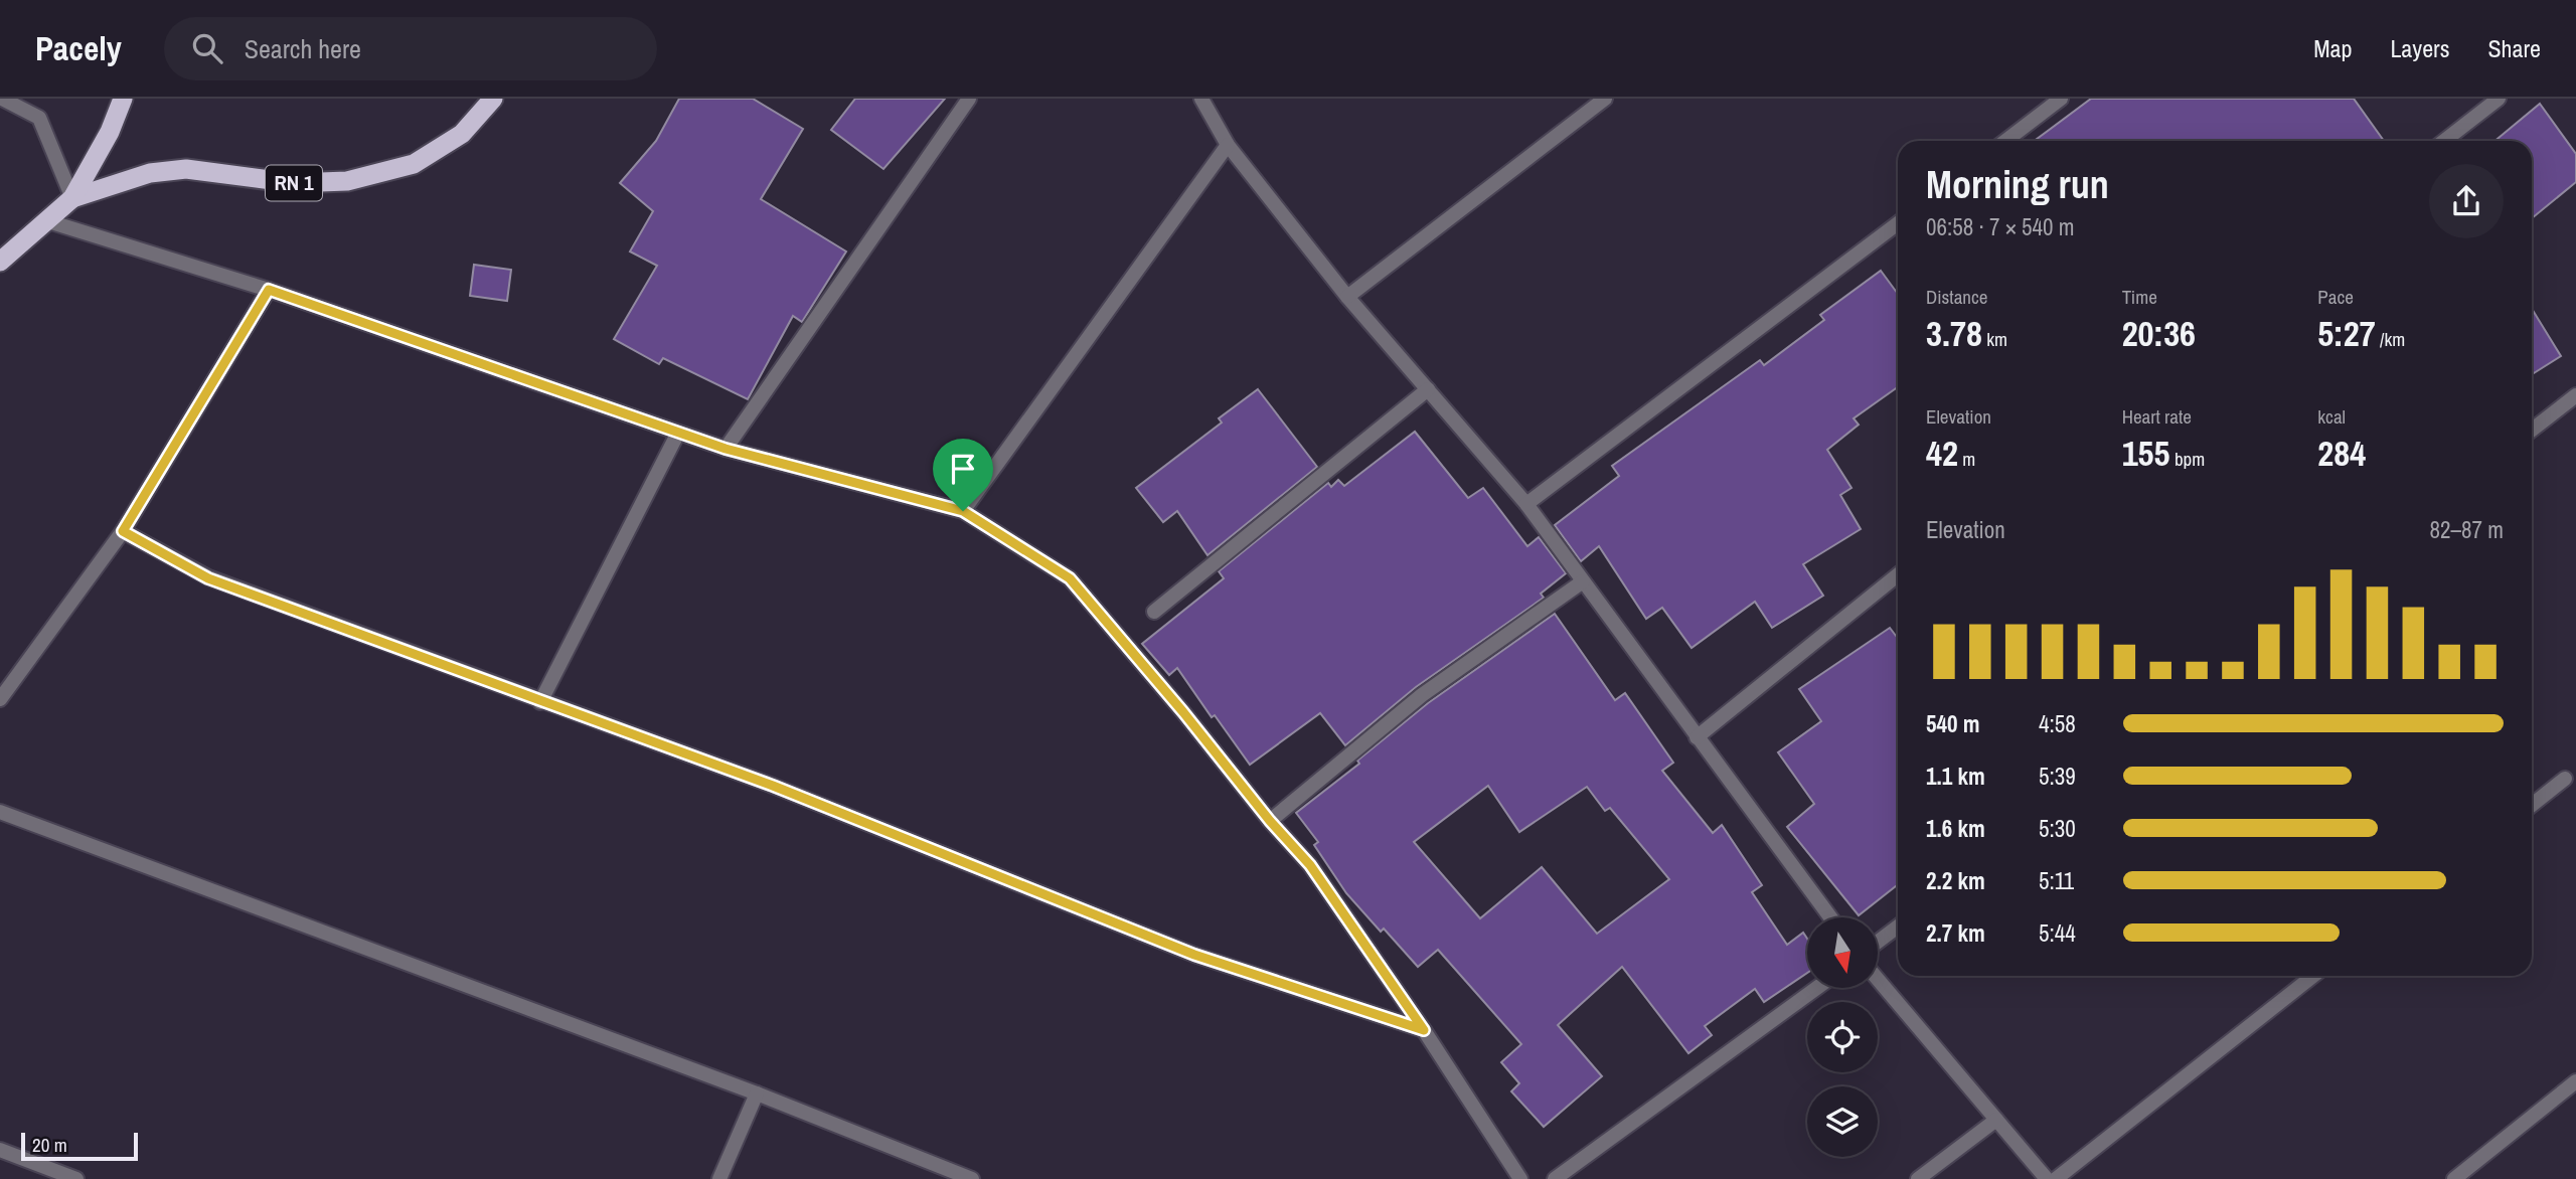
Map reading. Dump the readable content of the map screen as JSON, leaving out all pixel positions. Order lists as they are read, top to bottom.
{
  "streets": {
    "highway": ["RN 1"]
  },
  "scale_bar": "20 m",
  "north": "bottom",
  "page": {
    "header": "Pacely",
    "search": "Search here",
    "nav": ["Map", "Layers", "Share"],
    "heading": ["Morning run", "06:58 · 7 × 540 m"],
    "stats": [
      ["Distance", "3.78 km"],
      ["Time", "20:36"],
      ["Pace", "5:27 /km"],
      ["Elevation", "42 m"],
      ["Heart rate", "155 bpm"],
      ["kcal", "284"]
    ],
    "chart": ["Elevation", "82–87 m"],
    "list": [
      {
        "name": "540 m",
        "note": "4:58"
      },
      {
        "name": "1.1 km",
        "note": "5:39"
      },
      {
        "name": "1.6 km",
        "note": "5:30"
      },
      {
        "name": "2.2 km",
        "note": "5:11"
      },
      {
        "name": "2.7 km",
        "note": "5:44"
      }
    ],
    "scale": "20 m"
  }
}
